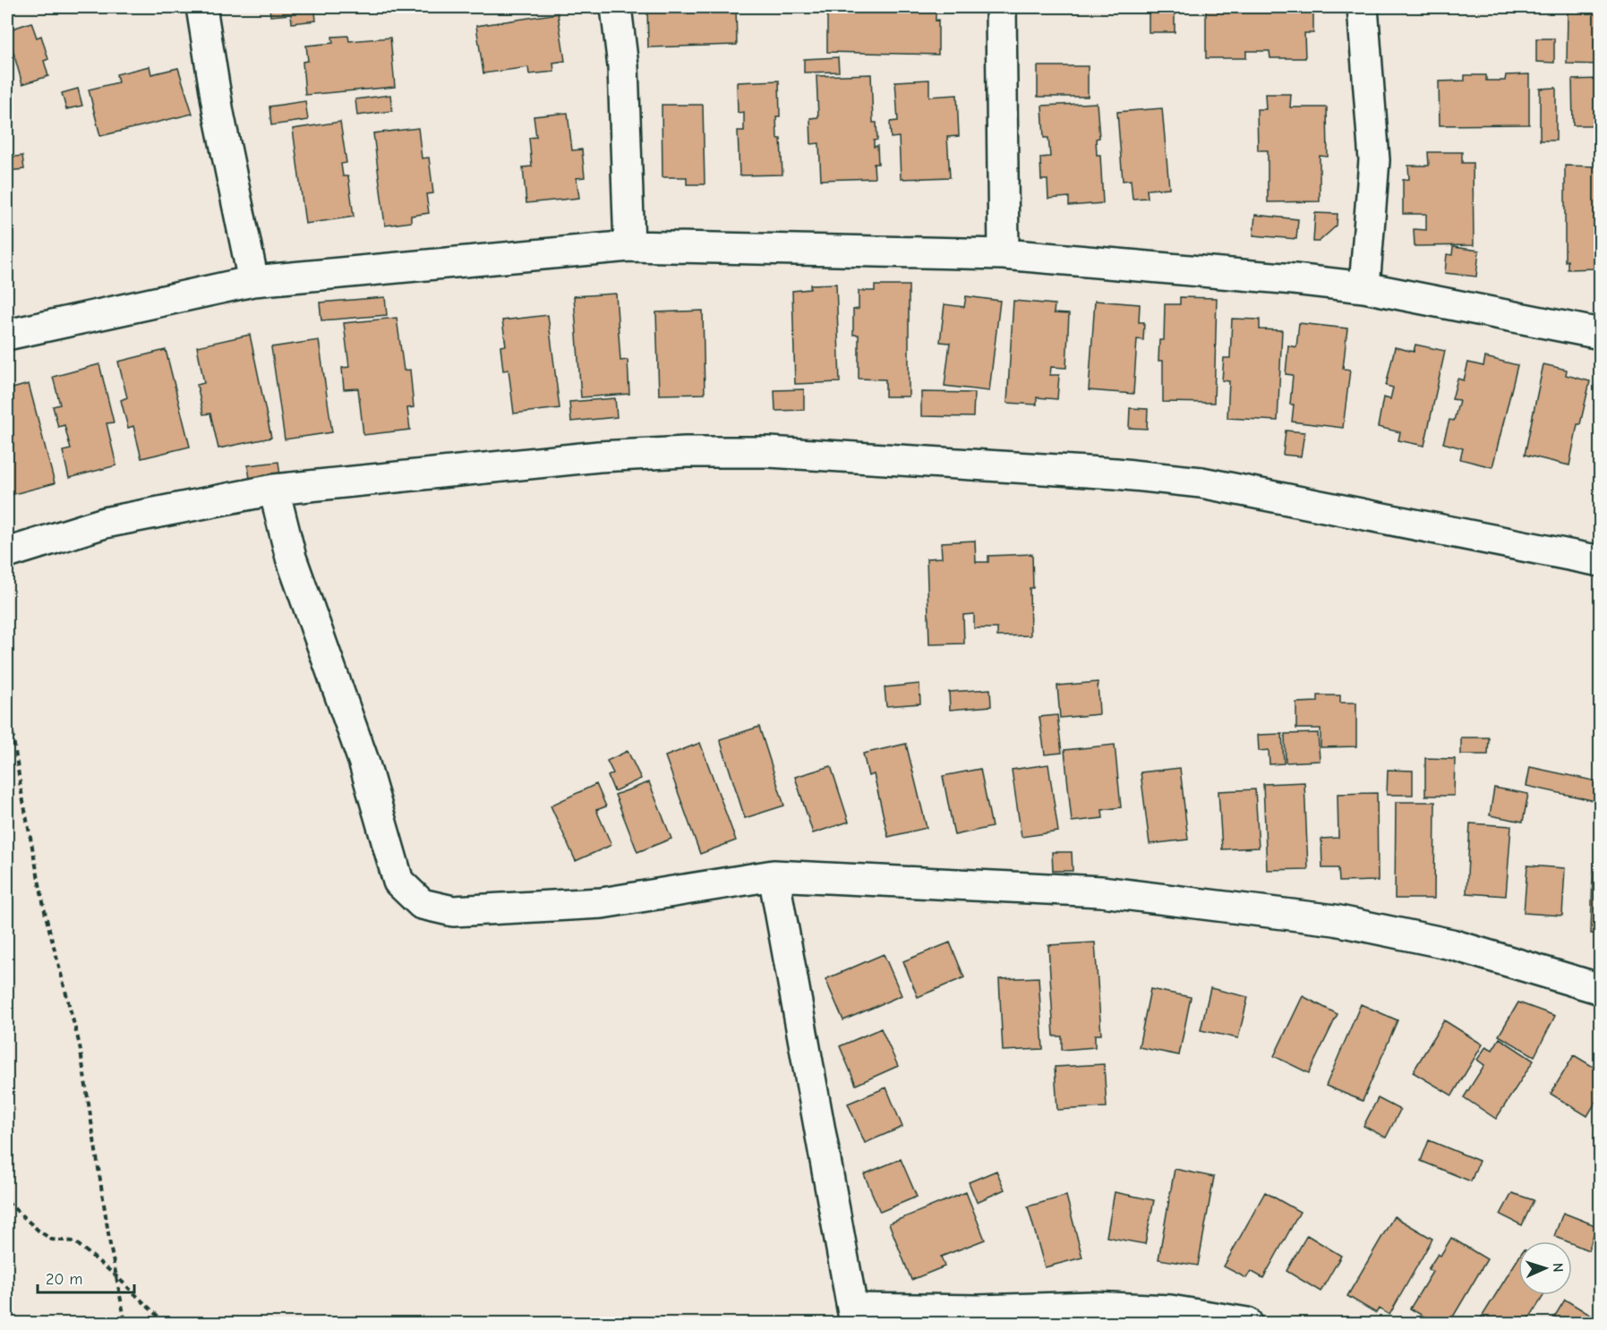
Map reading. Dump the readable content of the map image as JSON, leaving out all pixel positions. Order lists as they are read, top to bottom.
{
  "scale_bar": "20 m",
  "north": "right"
}
